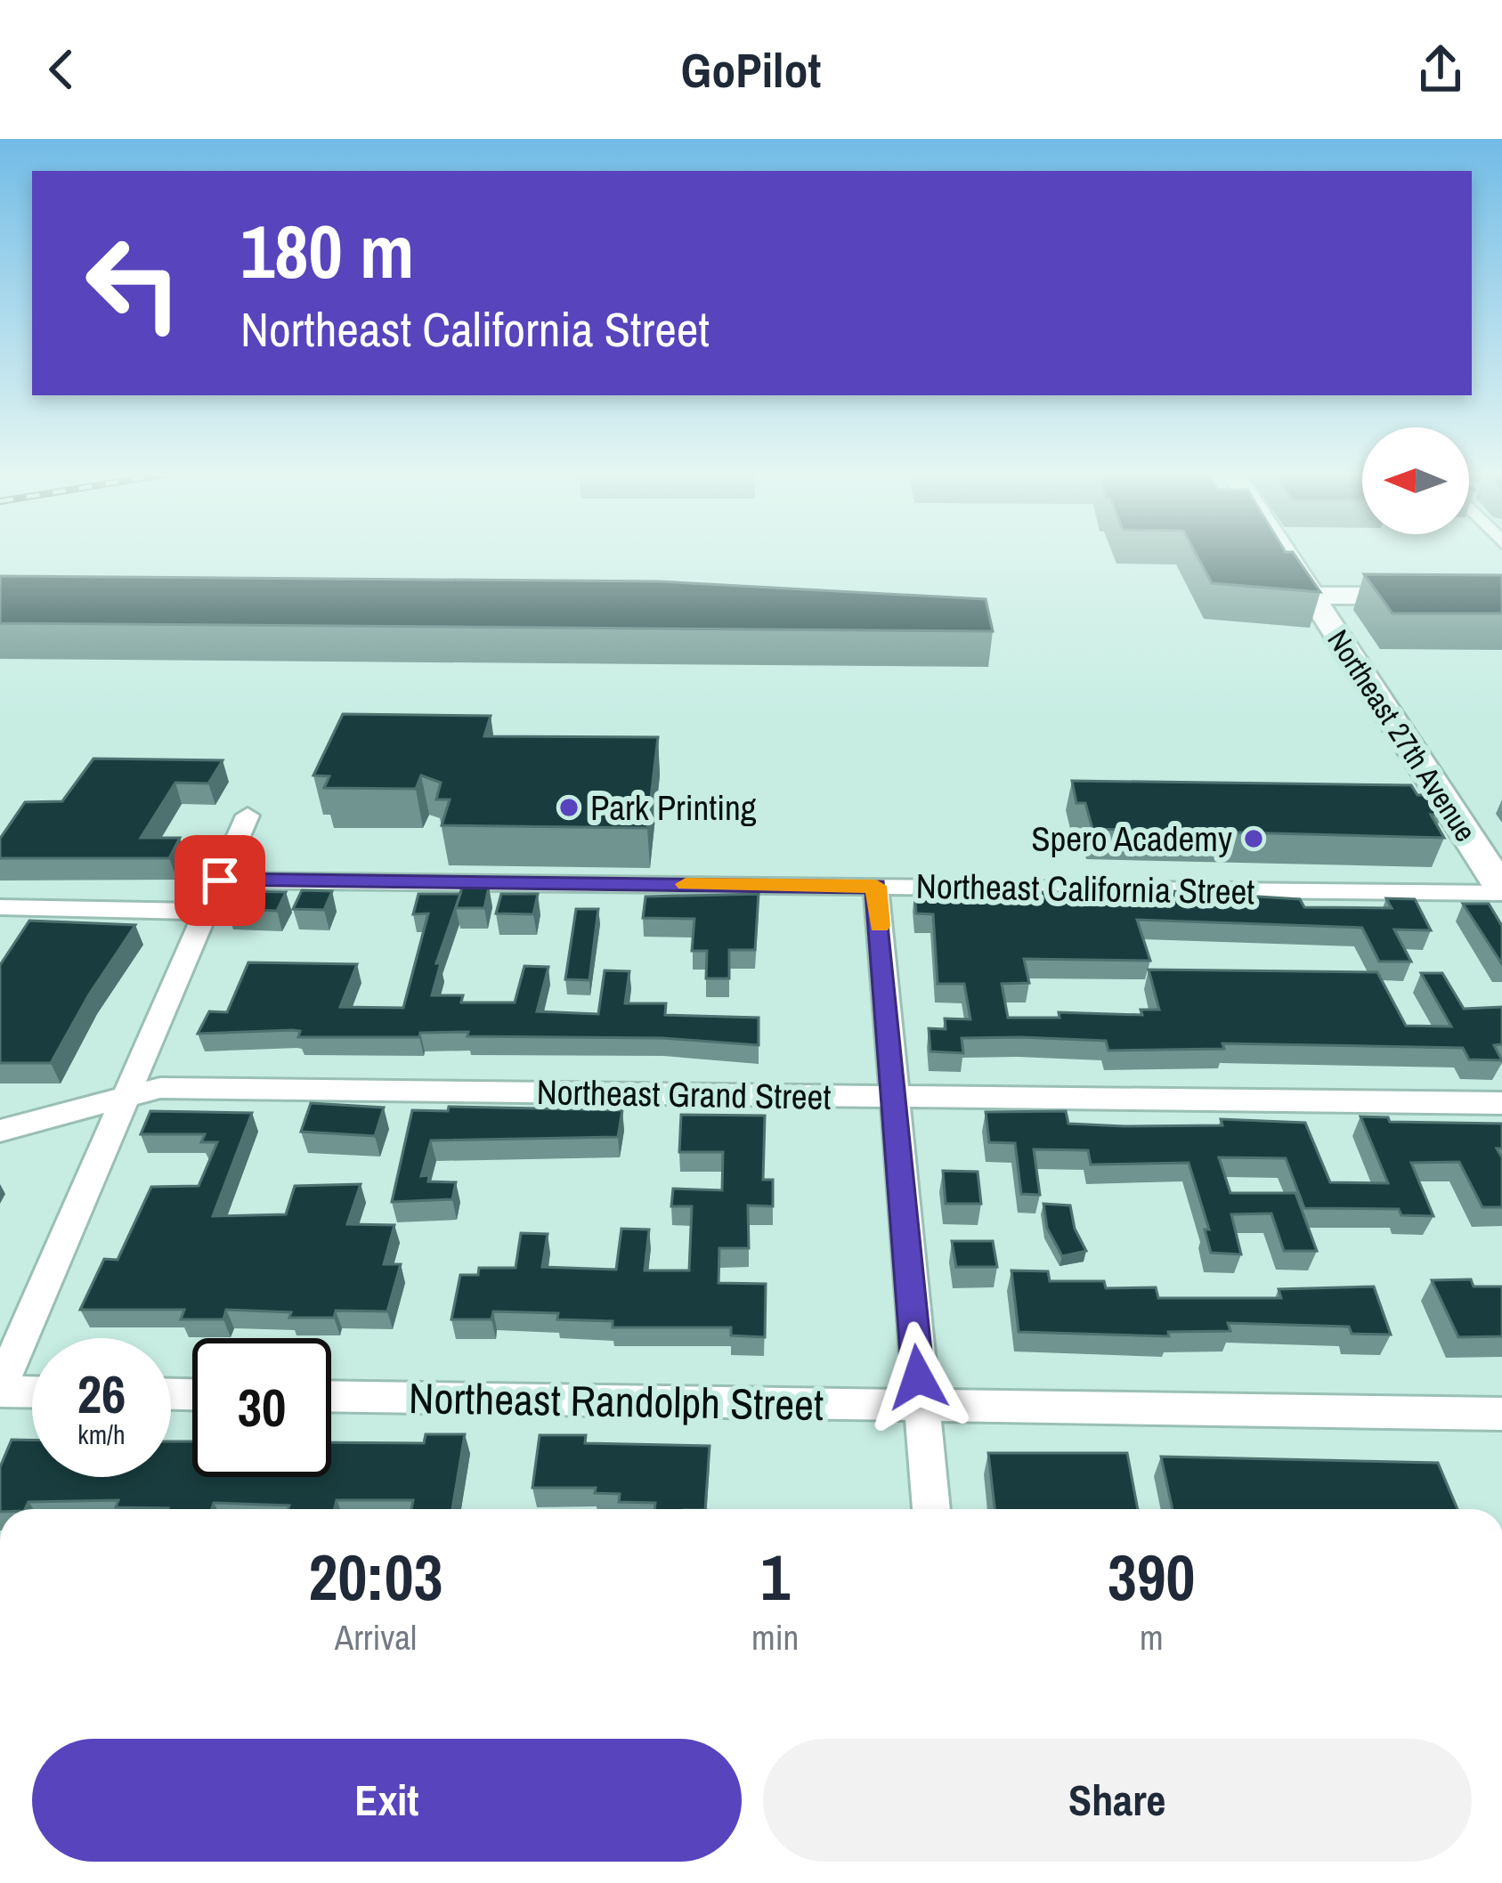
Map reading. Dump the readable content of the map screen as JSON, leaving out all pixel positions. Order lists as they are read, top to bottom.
{
  "streets": {
    "street": [
      "Northeast 27th Avenue",
      "Northeast California Street",
      "Northeast Grand Street",
      "Northeast Randolph Street"
    ]
  },
  "crossings": [
    ["Northeast 27th Avenue", "Northeast California Street"]
  ],
  "places": ["Park Printing", "Spero Academy"],
  "north": "left",
  "page": {
    "header": "GoPilot",
    "turn": ["180 m", "Northeast California Street"],
    "speed": "26 km/h",
    "limit": "30",
    "eta": [
      "20:03",
      "Arrival",
      "1",
      "min",
      "390",
      "m"
    ],
    "buttons": ["Exit", "Share"]
  }
}
